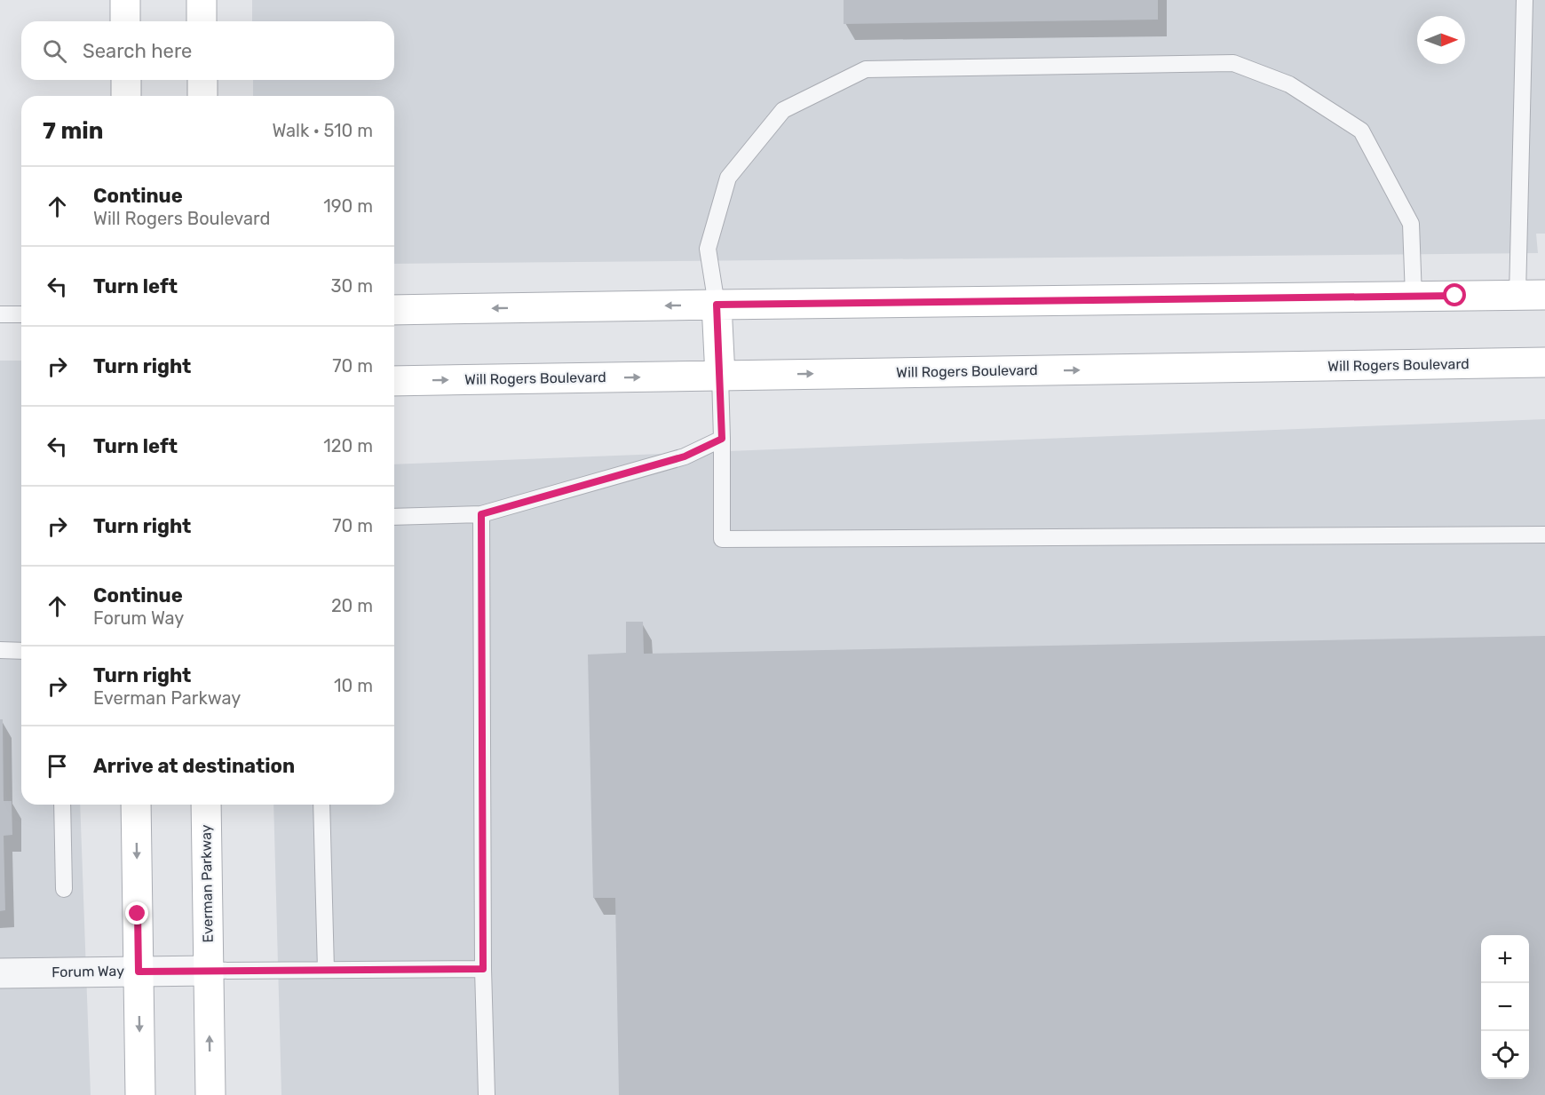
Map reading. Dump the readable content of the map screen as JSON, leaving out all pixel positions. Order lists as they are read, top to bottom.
{
  "streets": {
    "main road": ["Will Rogers Boulevard", "Everman Parkway"],
    "street": ["Forum Way"]
  },
  "crossings": [
    ["Everman Parkway", "Forum Way"]
  ],
  "north": "right",
  "page": {
    "search": "Search here",
    "heading": ["7 min", "Walk · 510 m"],
    "list": [
      ["Continue", "Will Rogers Boulevard", "190 m"],
      ["Turn left", "30 m"],
      ["Turn right", "70 m"],
      ["Turn left", "120 m"],
      ["Turn right", "70 m"],
      ["Continue", "Forum Way", "20 m"],
      ["Turn right", "Everman Parkway", "10 m"],
      "Arrive at destination"
    ],
    "map_buttons": ["+", "−"]
  }
}
